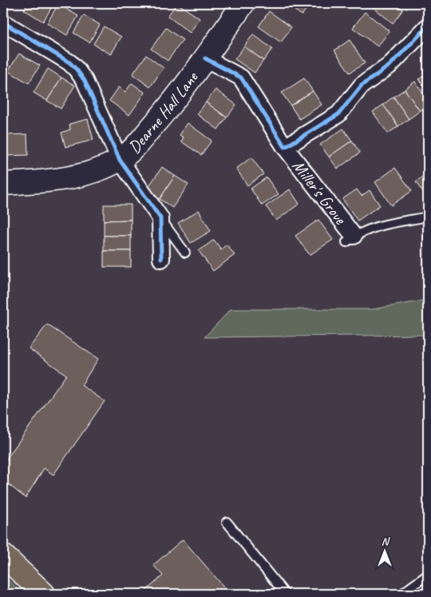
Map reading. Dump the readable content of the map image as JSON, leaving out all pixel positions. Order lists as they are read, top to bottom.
{
  "streets": {
    "main road": ["Dearne Hall Lane"],
    "street": ["Miller's Grove"]
  },
  "crossings": [
    ["Dearne Hall Lane", "Miller's Grove"]
  ],
  "north": "top"
}
